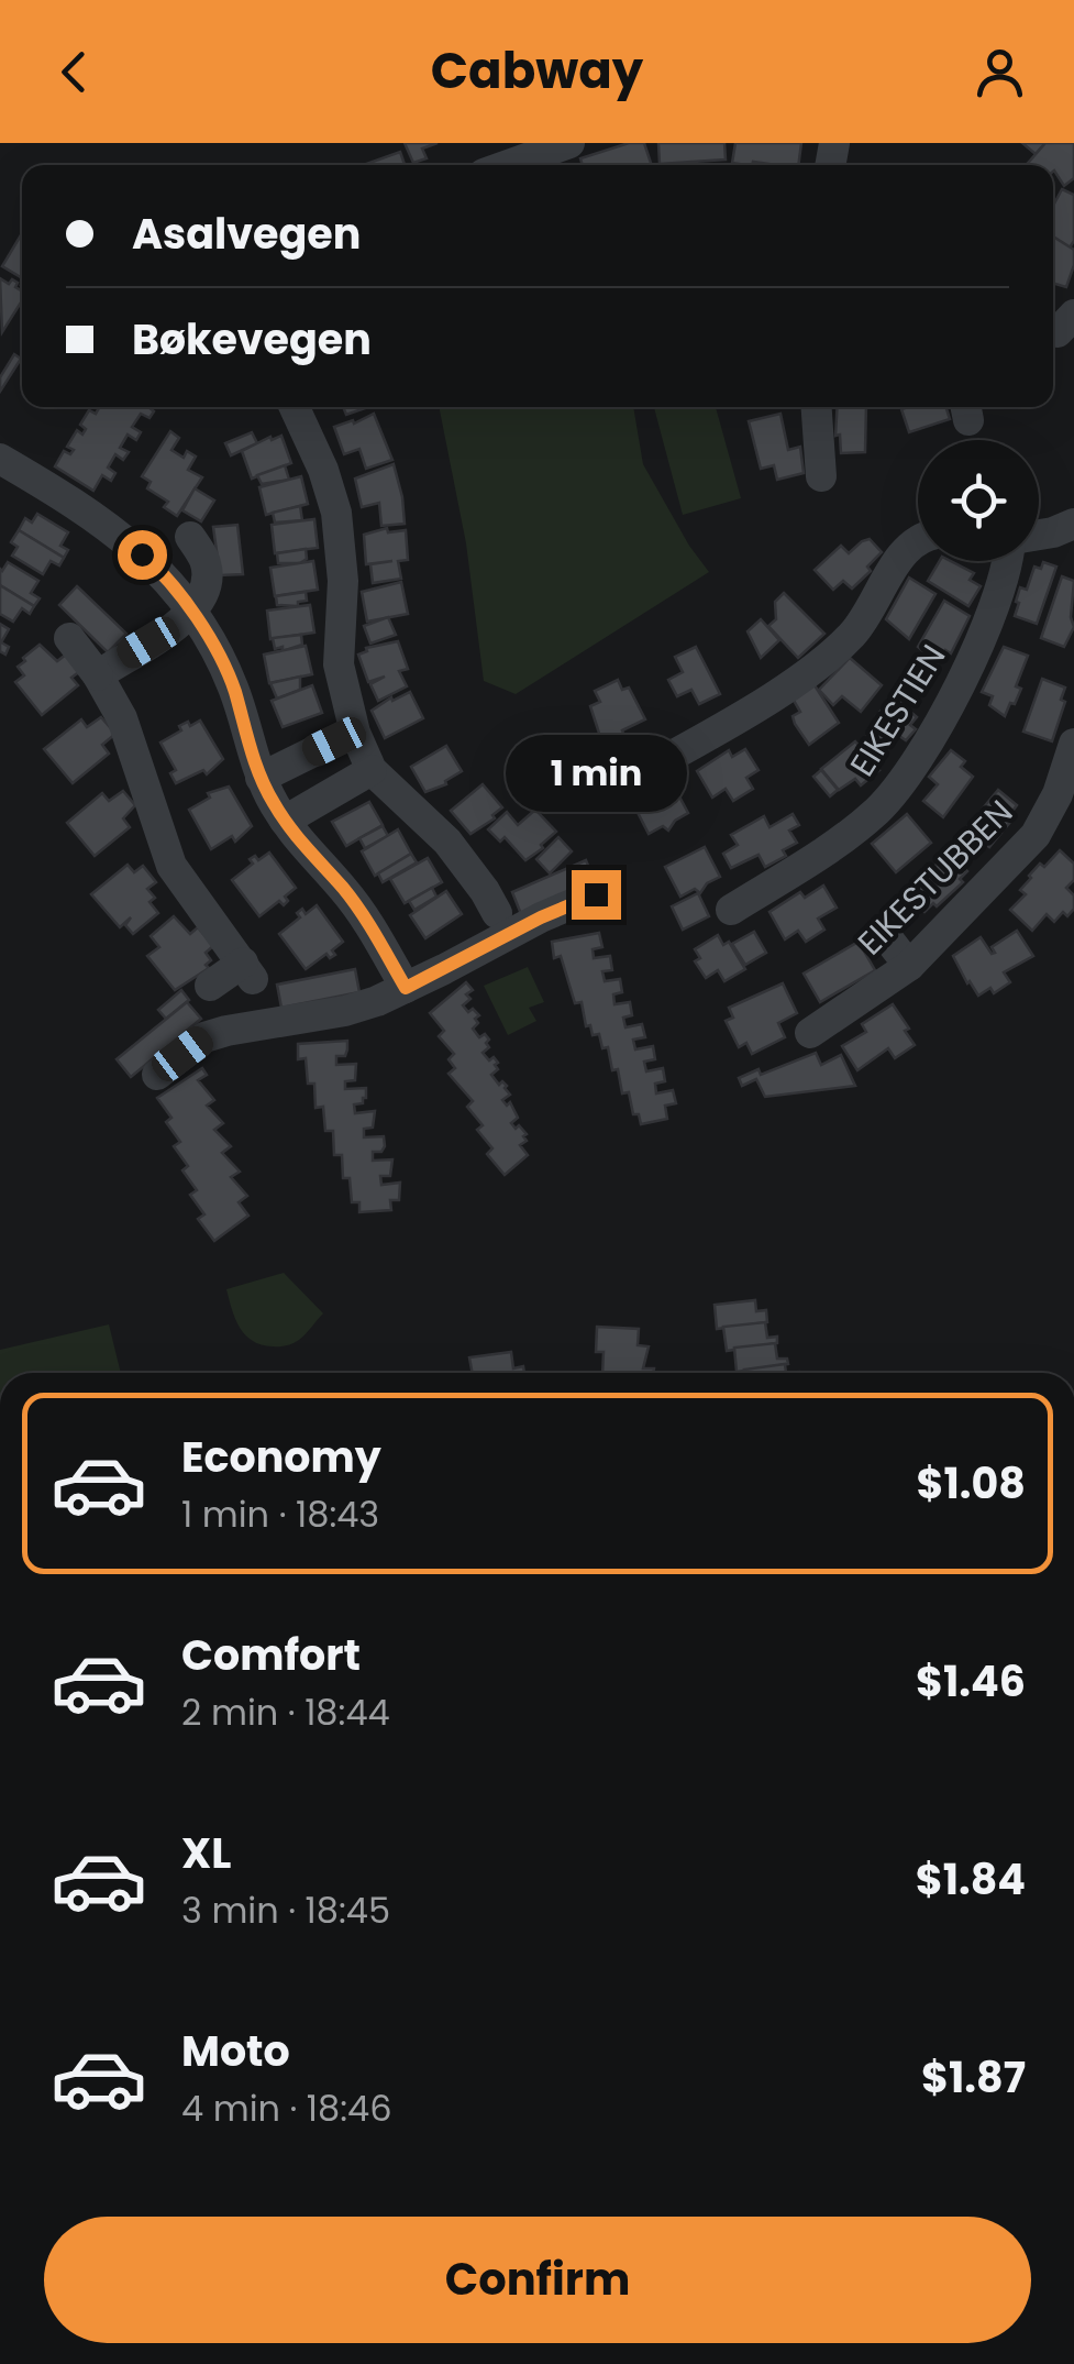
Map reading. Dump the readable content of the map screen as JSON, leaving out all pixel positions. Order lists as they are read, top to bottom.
{
  "streets": {
    "street": ["EIKESTIEN", "EIKESTUBBEN"]
  },
  "page": {
    "header": "Cabway",
    "banner": ["Asalvegen", "Bøkevegen"],
    "bubble": "1 min",
    "list": [
      {
        "name": "Economy",
        "note": "1 min · 18:43",
        "value": "$1.08"
      },
      {
        "name": "Comfort",
        "note": "2 min · 18:44",
        "value": "$1.46"
      },
      {
        "name": "XL",
        "note": "3 min · 18:45",
        "value": "$1.84"
      },
      {
        "name": "Moto",
        "note": "4 min · 18:46",
        "value": "$1.87"
      }
    ],
    "buttons": "Confirm"
  }
}
